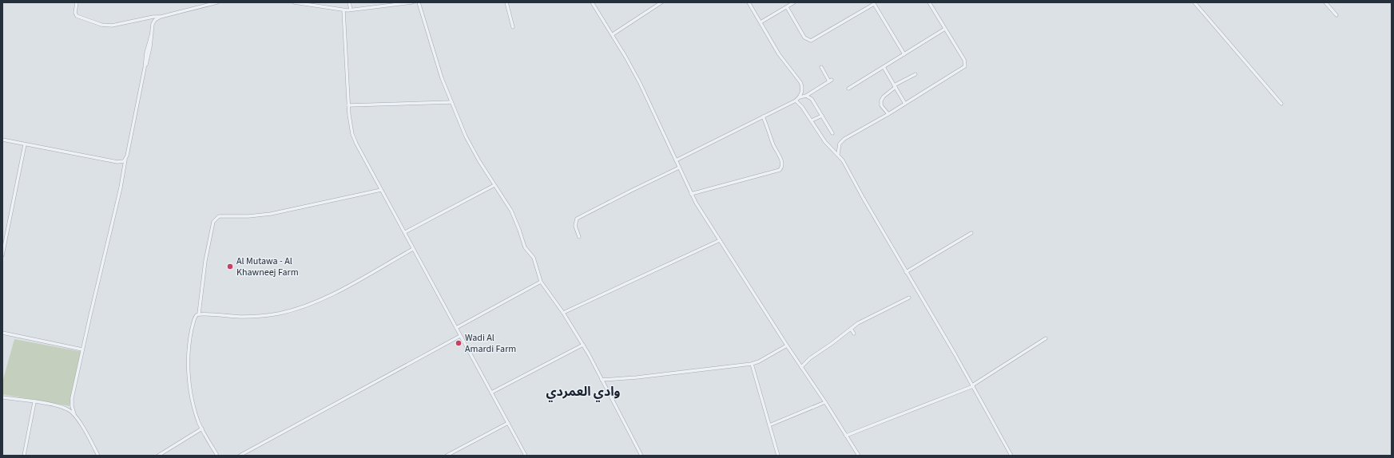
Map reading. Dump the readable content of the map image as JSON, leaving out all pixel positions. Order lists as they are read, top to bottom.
{
  "districts": ["وادي العمردي"],
  "places": ["Al Mutawa - Al Khawneej Farm", "Wadi Al Amardi Farm"]
}
